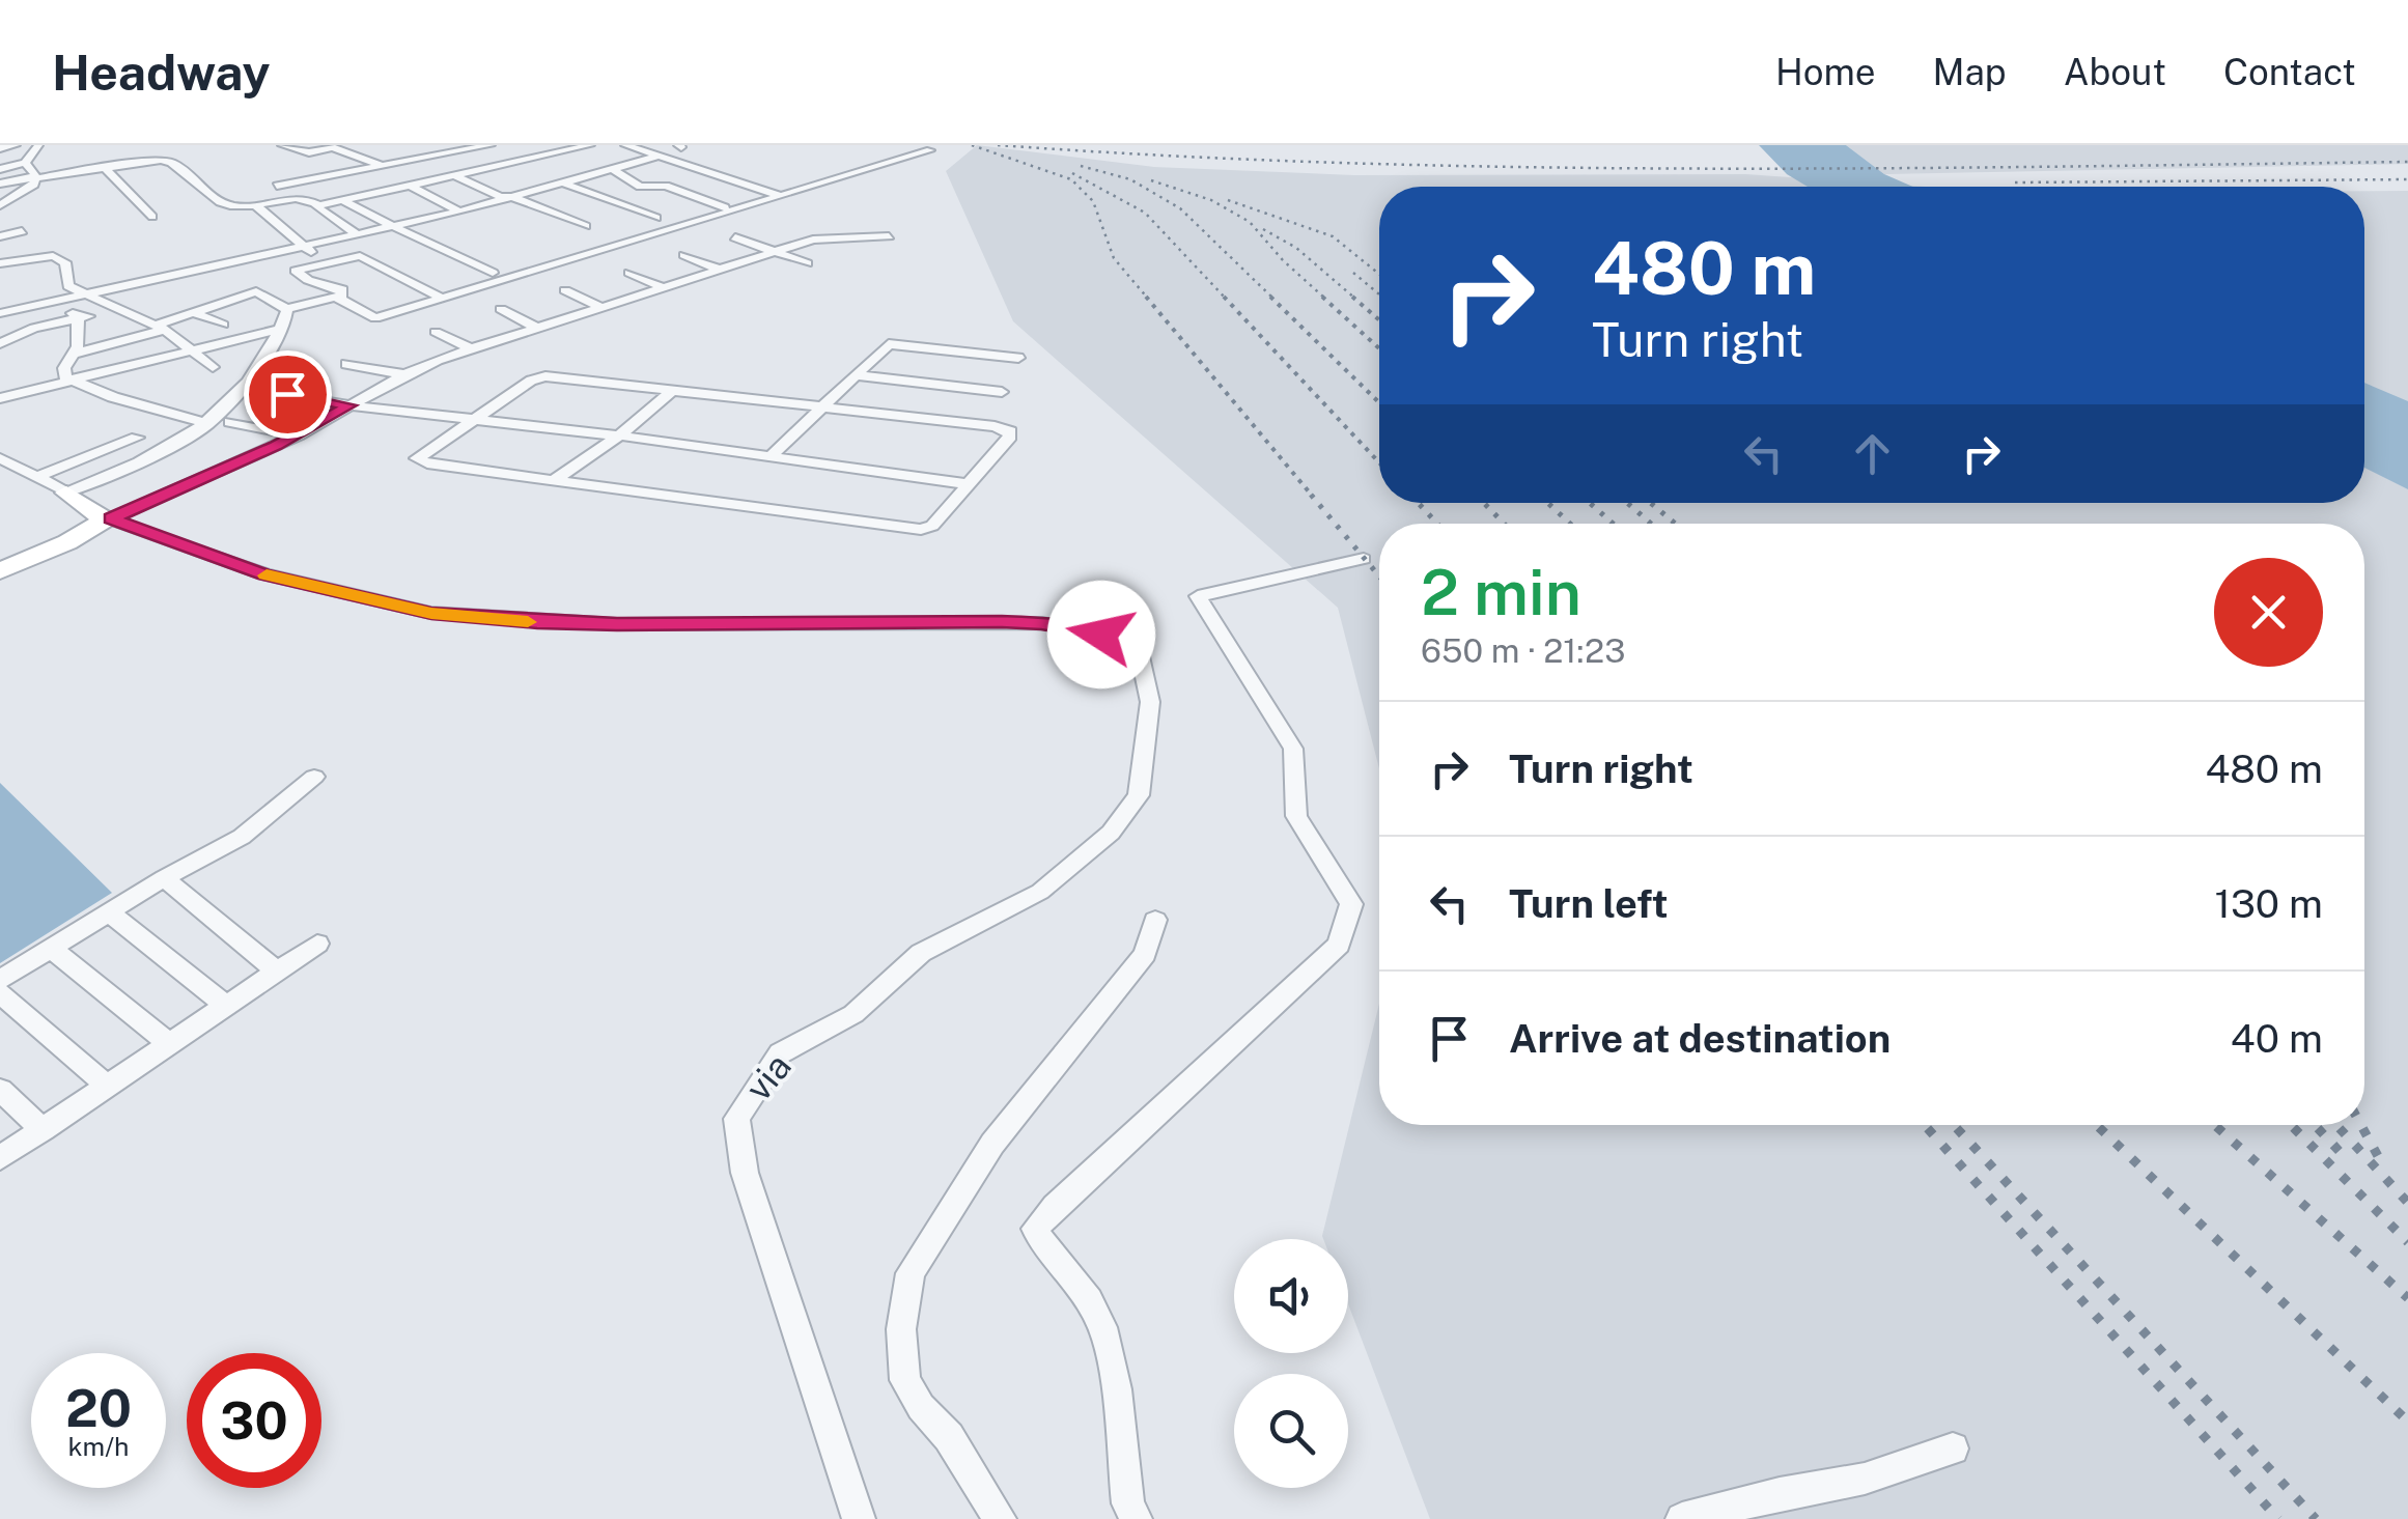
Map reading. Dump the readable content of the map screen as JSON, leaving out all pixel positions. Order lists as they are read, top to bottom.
{
  "streets": {
    "street": ["via"]
  },
  "page": {
    "header": "Headway",
    "nav": [
      "Home",
      "Map",
      "About",
      "Contact"
    ],
    "turn": ["480 m", "Turn right"],
    "heading": ["2 min", "650 m · 21:23"],
    "list": [
      {
        "name": "Turn right",
        "value": "480 m"
      },
      {
        "name": "Turn left",
        "value": "130 m"
      },
      {
        "name": "Arrive at destination",
        "value": "40 m"
      }
    ],
    "speed": "20 km/h",
    "limit": "30"
  }
}
